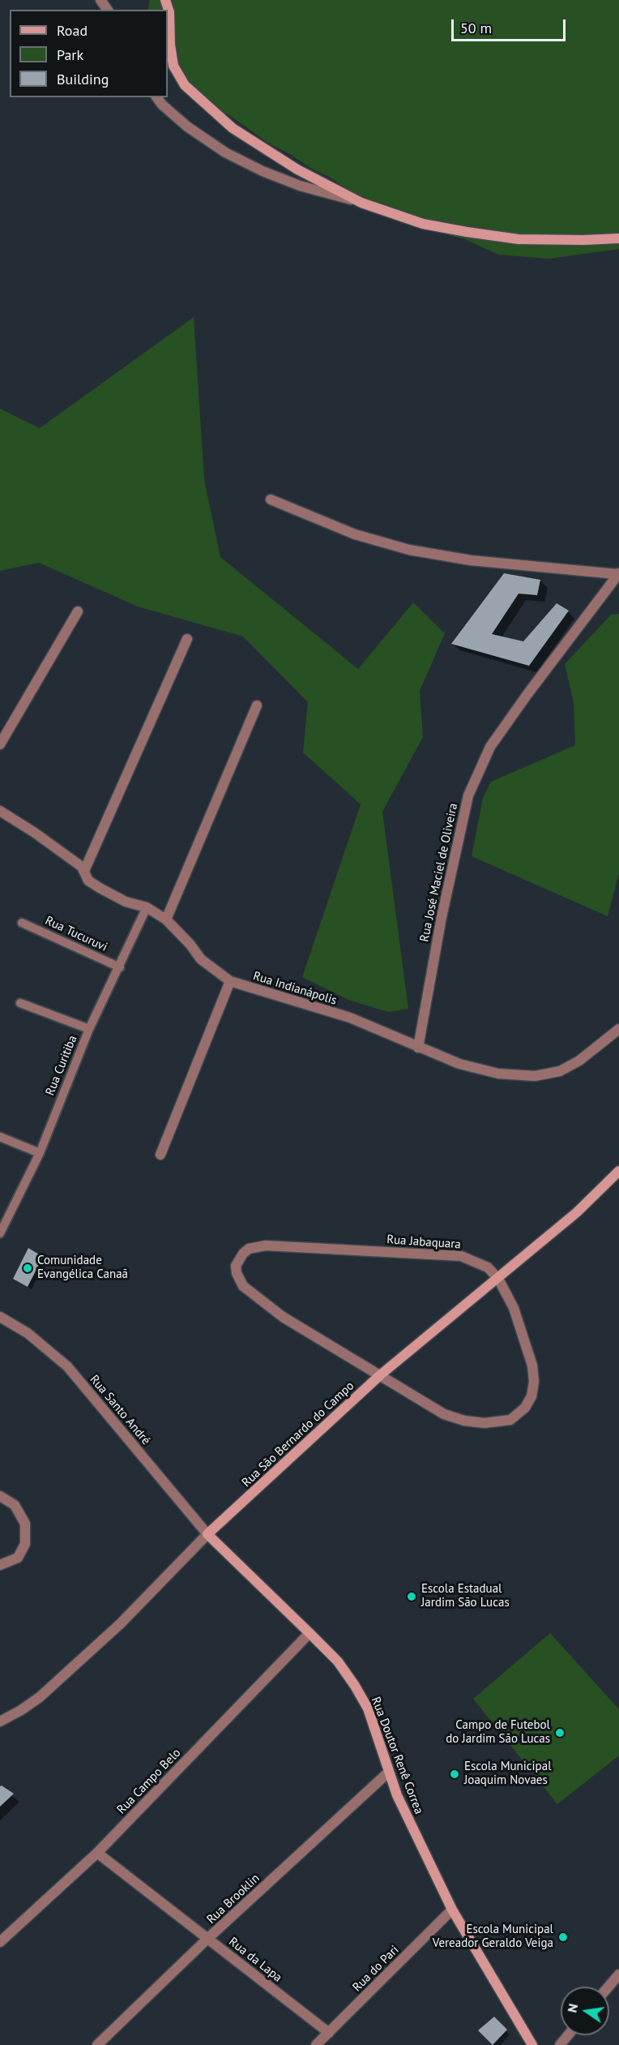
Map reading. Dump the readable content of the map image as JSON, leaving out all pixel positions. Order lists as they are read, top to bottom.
{
  "streets": {
    "street": [
      "Rua José Maciel de Oliveira",
      "Rua Indianápolis",
      "Rua Jabaquara",
      "Rua Santo André",
      "Rua São Bernardo do Campo",
      "Rua Doutor Renê Correa",
      "Rua Campo Belo",
      "Rua Brooklin",
      "Rua da Lapa",
      "Rua do Pari"
    ],
    "lane": ["Rua Tucuruvi", "Rua Curitiba"]
  },
  "crossings": [
    ["Rua José Maciel de Oliveira", "Rua Indianápolis"],
    ["Rua Tucuruvi", "Rua Curitiba"],
    ["Rua Indianápolis", "Rua Curitiba"],
    ["Rua Jabaquara", "Rua São Bernardo do Campo"],
    ["Rua Santo André", "Rua São Bernardo do Campo"],
    ["Rua Santo André", "Rua Doutor Renê Correa"],
    ["Rua São Bernardo do Campo", "Rua Doutor Renê Correa"],
    ["Rua Doutor Renê Correa", "Rua Campo Belo"],
    ["Rua Doutor Renê Correa", "Rua Brooklin"],
    ["Rua Doutor Renê Correa", "Rua do Pari"],
    ["Rua Campo Belo", "Rua da Lapa"],
    ["Rua Brooklin", "Rua da Lapa"],
    ["Rua da Lapa", "Rua do Pari"]
  ],
  "places": [
    "Comunidade Evangélica Canaã",
    "Escola Estadual Jardim São Lucas",
    "Campo de Futebol do Jardim São Lucas",
    "Escola Municipal Joaquim Novaes",
    "Escola Municipal Vereador Geraldo Veiga"
  ],
  "legend": ["Road", "Park", "Building"],
  "scale_bar": "50 m",
  "north": "left"
}
